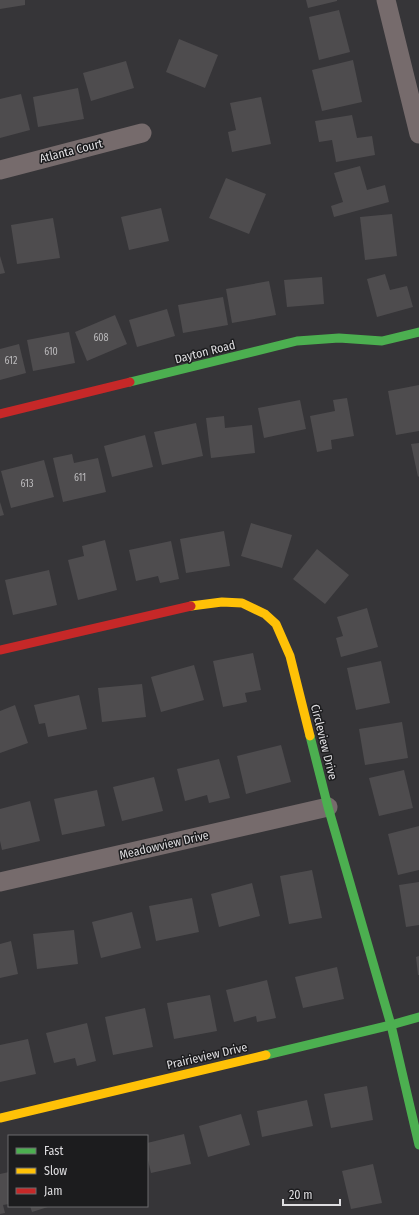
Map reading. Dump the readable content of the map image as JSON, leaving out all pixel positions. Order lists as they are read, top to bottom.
{
  "streets": {
    "street": [
      "Atlanta Court",
      "Dayton Road",
      "Circleview Drive",
      "Meadowview Drive",
      "Prairieview Drive"
    ]
  },
  "crossings": [
    ["Circleview Drive", "Meadowview Drive"],
    ["Circleview Drive", "Prairieview Drive"]
  ],
  "house_numbers": [
    "608",
    "610",
    "612",
    "611",
    "613"
  ],
  "legend": ["Fast", "Slow", "Jam"],
  "scale_bar": "20 m"
}
